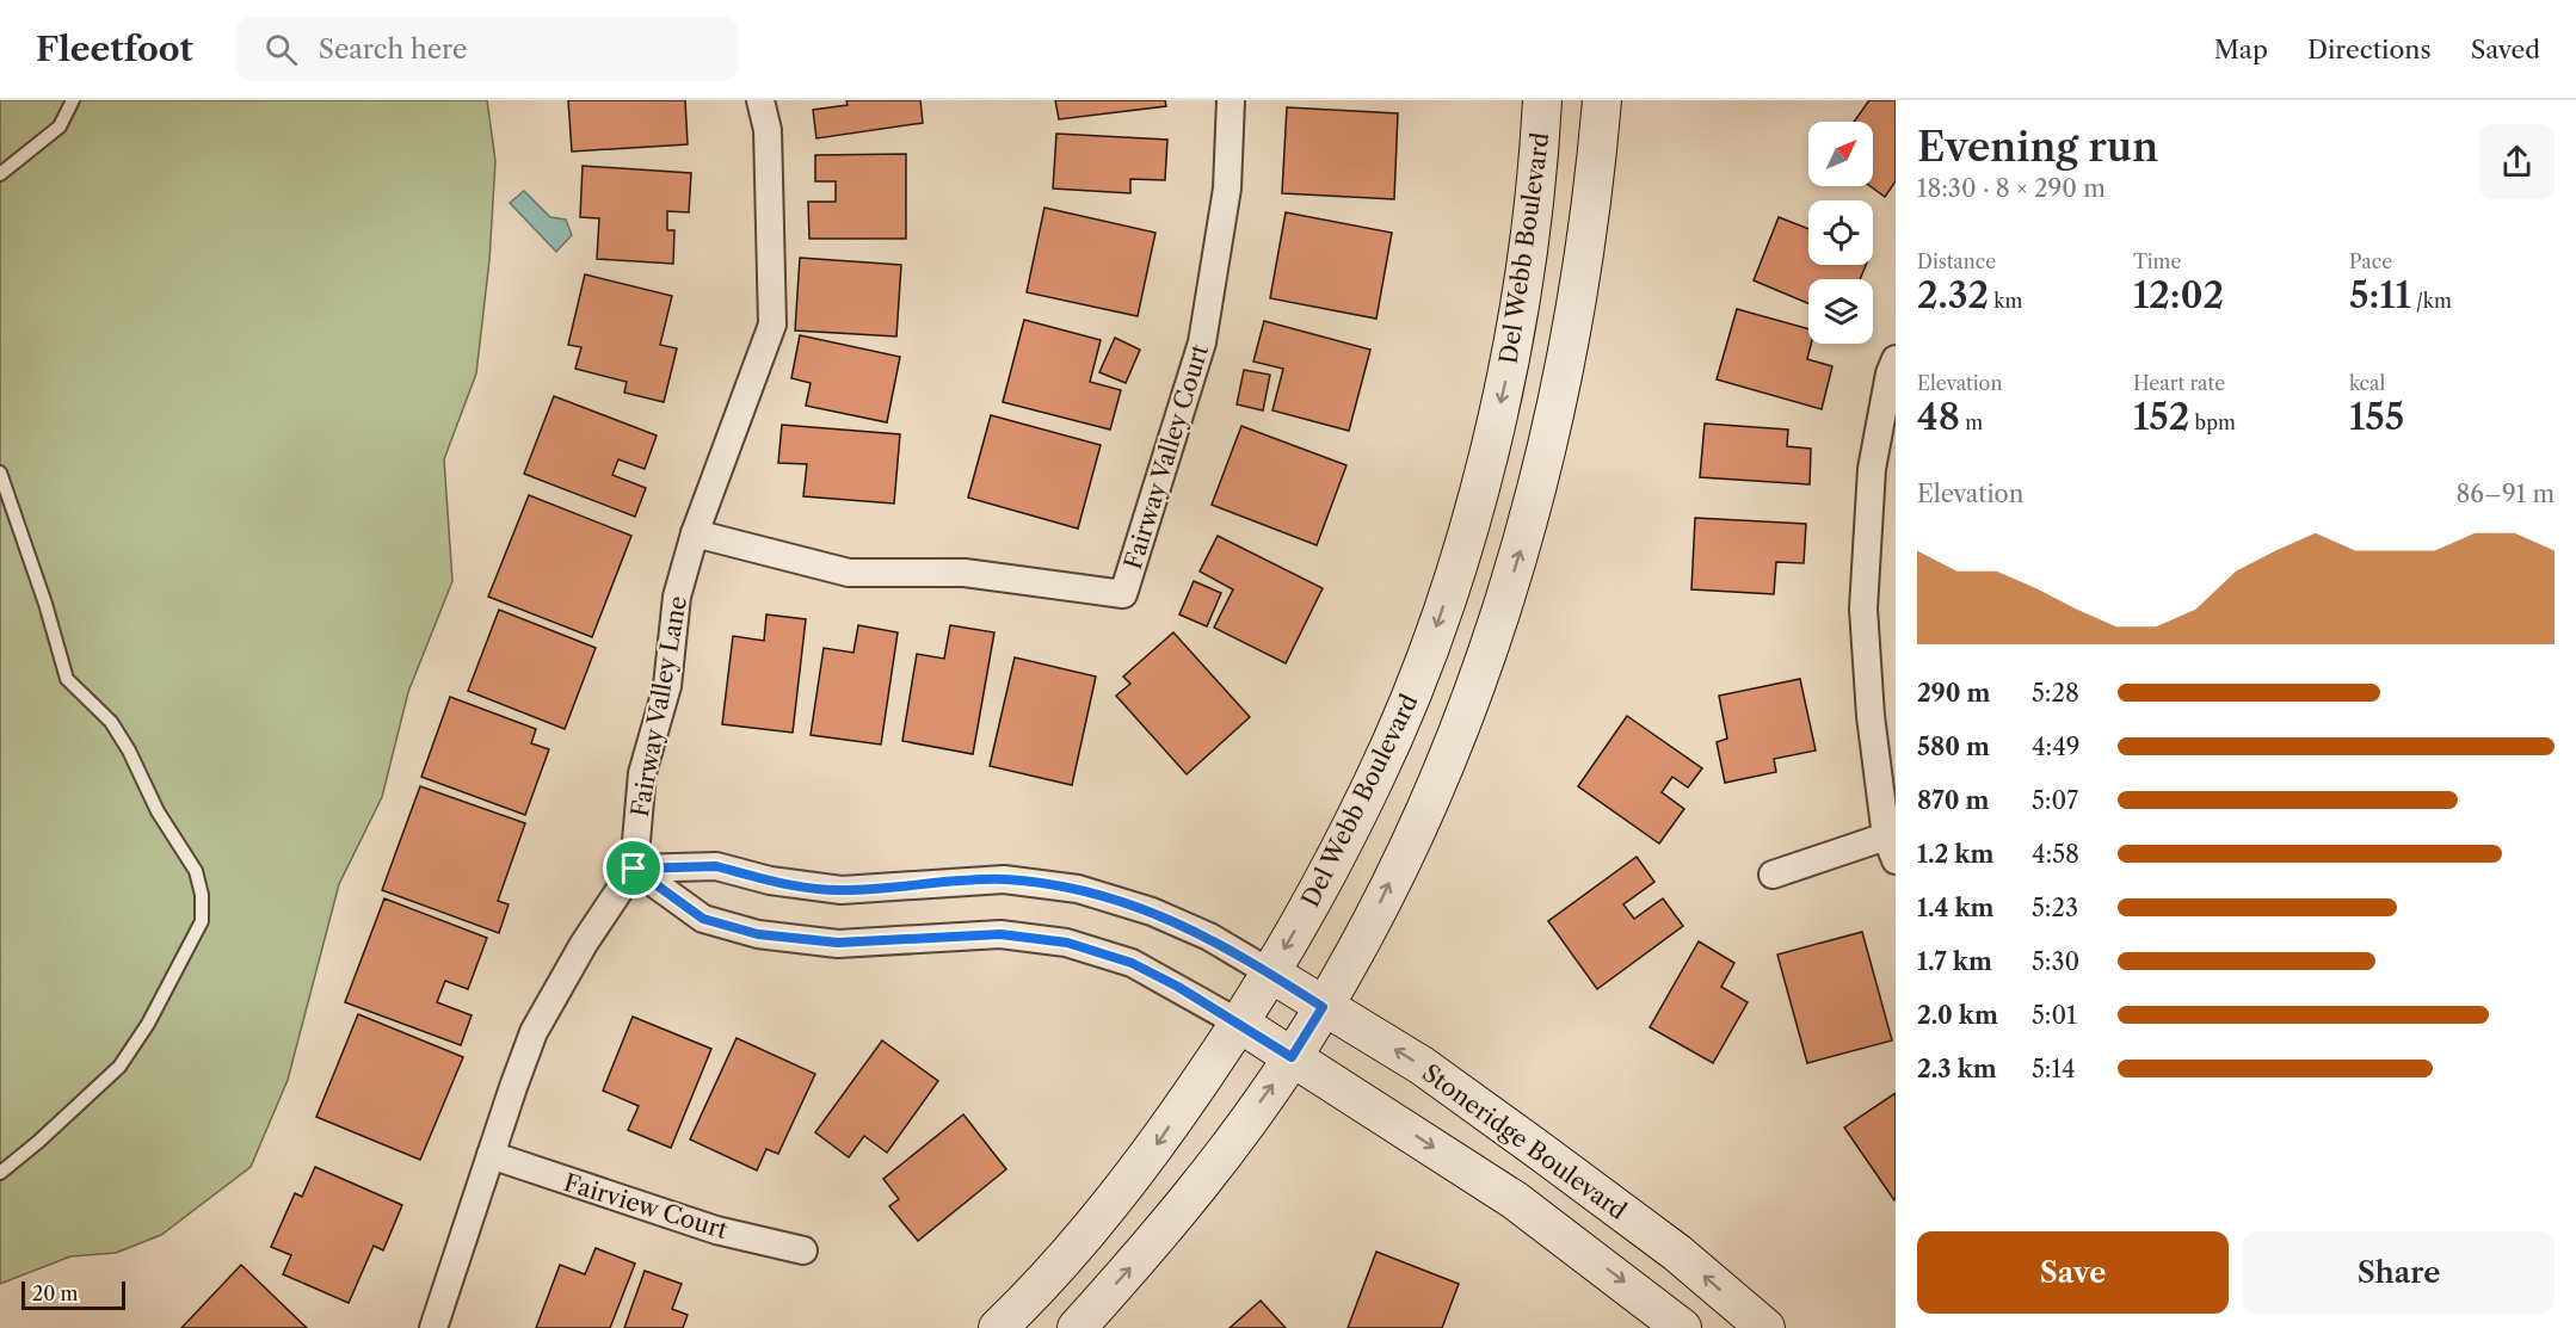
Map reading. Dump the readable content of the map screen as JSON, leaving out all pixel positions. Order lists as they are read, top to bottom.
{
  "streets": {
    "street": [
      "Del Webb Boulevard",
      "Fairway Valley Court",
      "Fairway Valley Lane",
      "Stoneridge Boulevard",
      "Fairview Court"
    ]
  },
  "crossings": [
    ["Del Webb Boulevard", "Stoneridge Boulevard"],
    ["Fairway Valley Court", "Fairway Valley Lane"],
    ["Fairway Valley Lane", "Fairview Court"]
  ],
  "scale_bar": "20 m",
  "north": "top right",
  "page": {
    "header": "Fleetfoot",
    "search": "Search here",
    "nav": ["Map", "Directions", "Saved"],
    "heading": ["Evening run", "18:30 · 8 × 290 m"],
    "stats": [
      ["Distance", "2.32 km"],
      ["Time", "12:02"],
      ["Pace", "5:11 /km"],
      ["Elevation", "48 m"],
      ["Heart rate", "152 bpm"],
      ["kcal", "155"]
    ],
    "chart": ["Elevation", "86–91 m"],
    "list": [
      {
        "name": "290 m",
        "note": "5:28"
      },
      {
        "name": "580 m",
        "note": "4:49"
      },
      {
        "name": "870 m",
        "note": "5:07"
      },
      {
        "name": "1.2 km",
        "note": "4:58"
      },
      {
        "name": "1.4 km",
        "note": "5:23"
      },
      {
        "name": "1.7 km",
        "note": "5:30"
      },
      {
        "name": "2.0 km",
        "note": "5:01"
      },
      {
        "name": "2.3 km",
        "note": "5:14"
      }
    ],
    "buttons": ["Save", "Share"],
    "scale": "20 m"
  }
}
